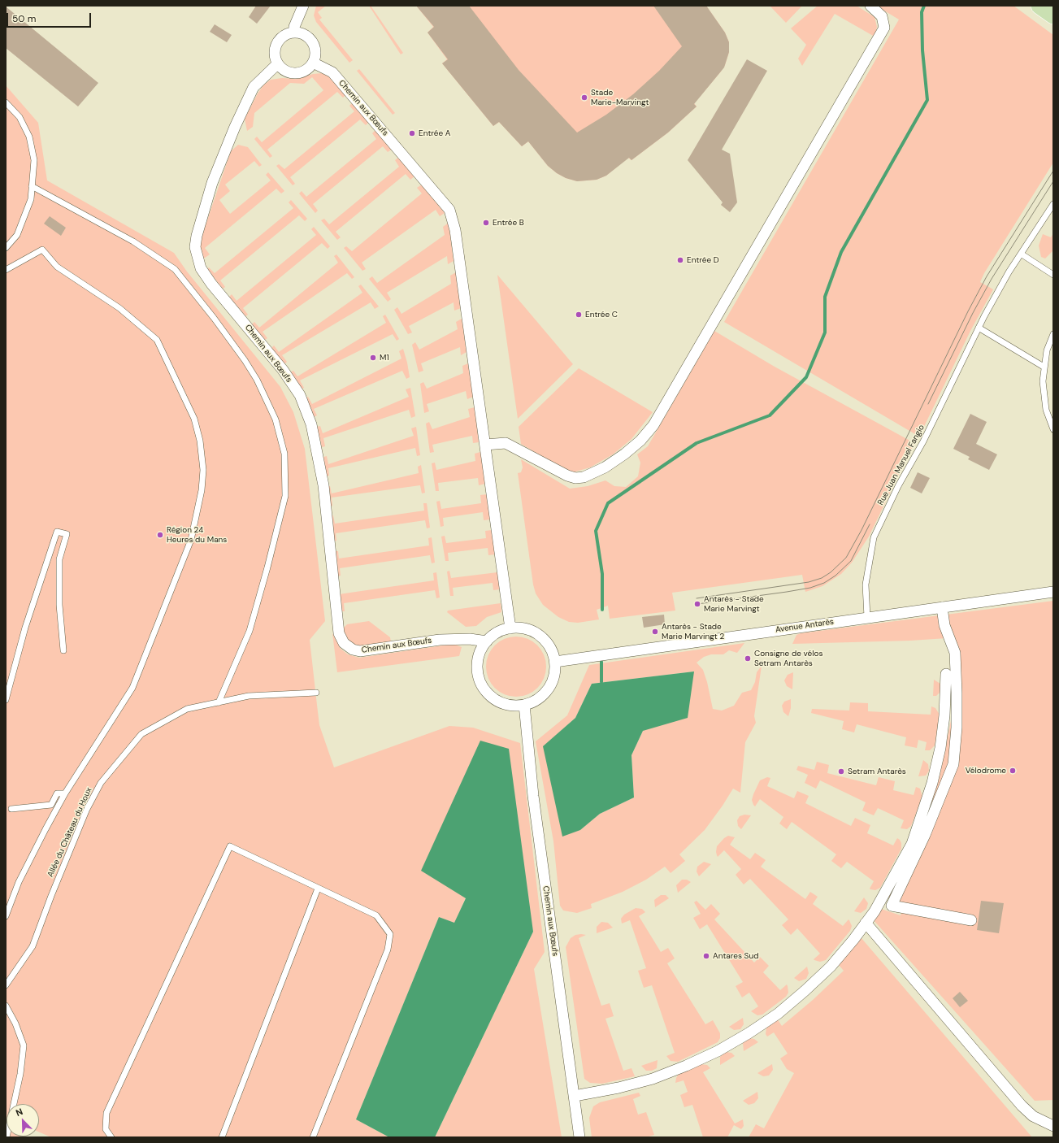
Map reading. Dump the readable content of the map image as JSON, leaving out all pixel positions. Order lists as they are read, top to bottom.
{
  "streets": {
    "street": ["Chemin aux Bœufs", "Avenue Antarès"],
    "lane": ["Rue Juan Manuel Fangio", "Allée du Château du Houx"]
  },
  "crossings": [
    ["Chemin aux Bœufs", "Avenue Antarès"],
    ["Rue Juan Manuel Fangio", "Avenue Antarès"]
  ],
  "places": [
    "Stade Marie-Marvingt",
    "Entrée A",
    "Entrée B",
    "Entrée D",
    "Entrée C",
    "M1",
    "Région 24 Heures du Mans",
    "Antarès - Stade Marie Marvingt",
    "Antarès - Stade Marie Marvingt 2",
    "Consigne de vélos Setram Antarès",
    "Vélodrome",
    "Setram Antarès",
    "Antares Sud"
  ],
  "scale_bar": "50 m",
  "north": "top left"
}
